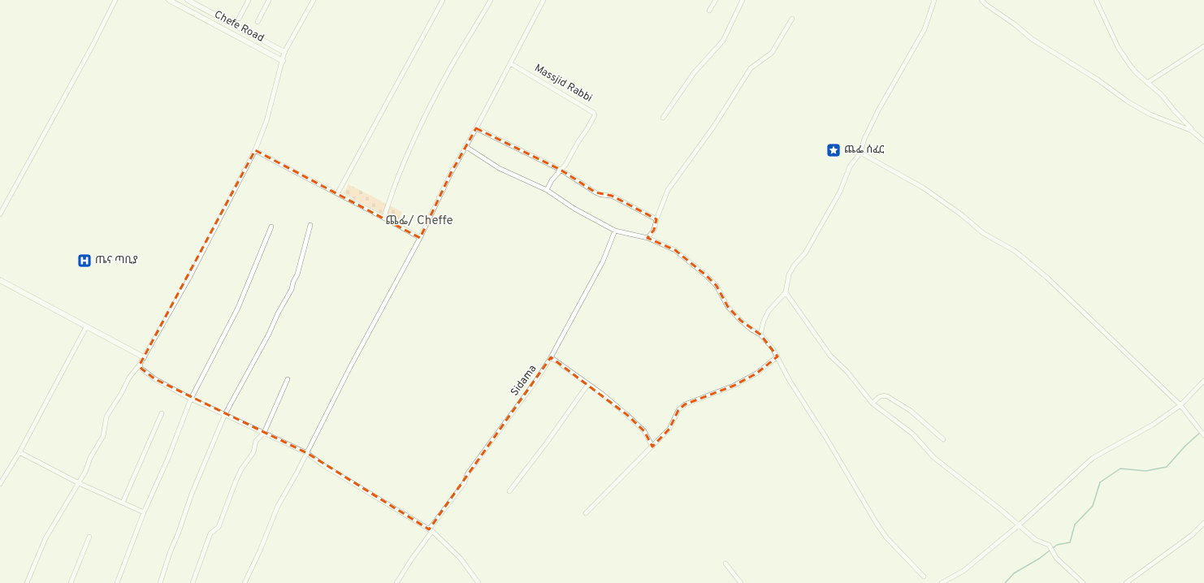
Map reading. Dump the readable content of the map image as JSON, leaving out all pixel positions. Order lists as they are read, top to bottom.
{
  "streets": {
    "street": ["Chefe Road", "Massjid Rabbi", "Sidama"]
  },
  "districts": ["ጨፌ/ Cheffe"],
  "places": {
    "place": ["ጨፌ ሰፈር"],
    "hospital": ["ጤና ጣቢያ"]
  }
}
